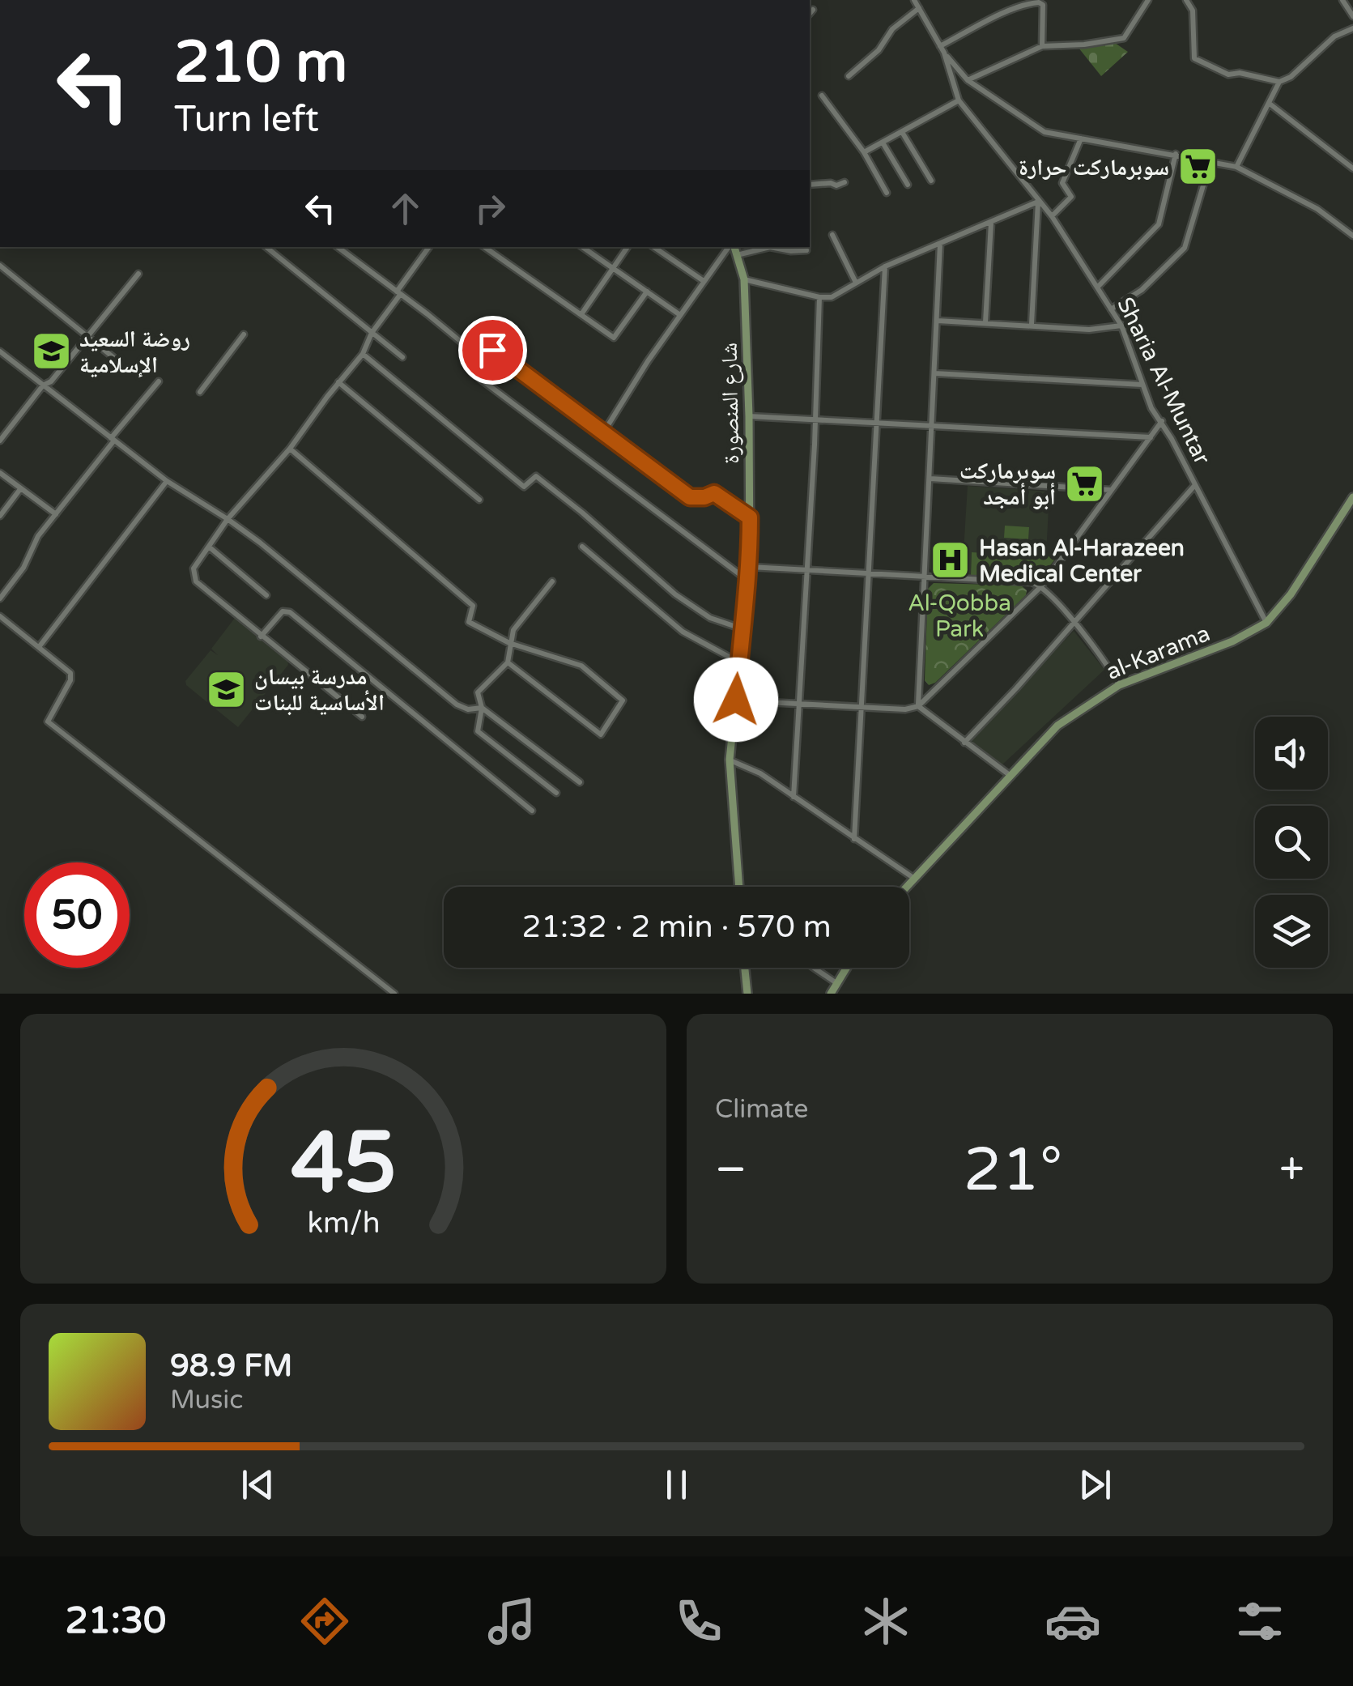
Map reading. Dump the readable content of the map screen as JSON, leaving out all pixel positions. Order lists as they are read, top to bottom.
{
  "streets": {
    "main road": ["شارع المنصورة", "al-Karama"],
    "street": ["Sharia Al-Muntar"]
  },
  "crossings": [
    ["Sharia Al-Muntar", "al-Karama"]
  ],
  "parks": ["Al-Qobba Park"],
  "places": {
    "supermarket": ["سوبرماركت حرارة", "سوبرماركت أبو أمجد"],
    "school or university": ["روضة السعيد الإسلامية", "مدرسة بيسان الأساسية للبنات"],
    "hospital": ["Hasan Al-Harazeen Medical Center"]
  },
  "page": {
    "turn": ["210 m", "Turn left"],
    "limit": "50",
    "trip": "21:32 · 2 min · 570 m",
    "tile": "Climate",
    "heat": ["−", "21°", "+"],
    "song": ["98.9 FM", "Music"],
    "tabs": "21:30",
    "gauge": ["45", "km/h"]
  }
}
